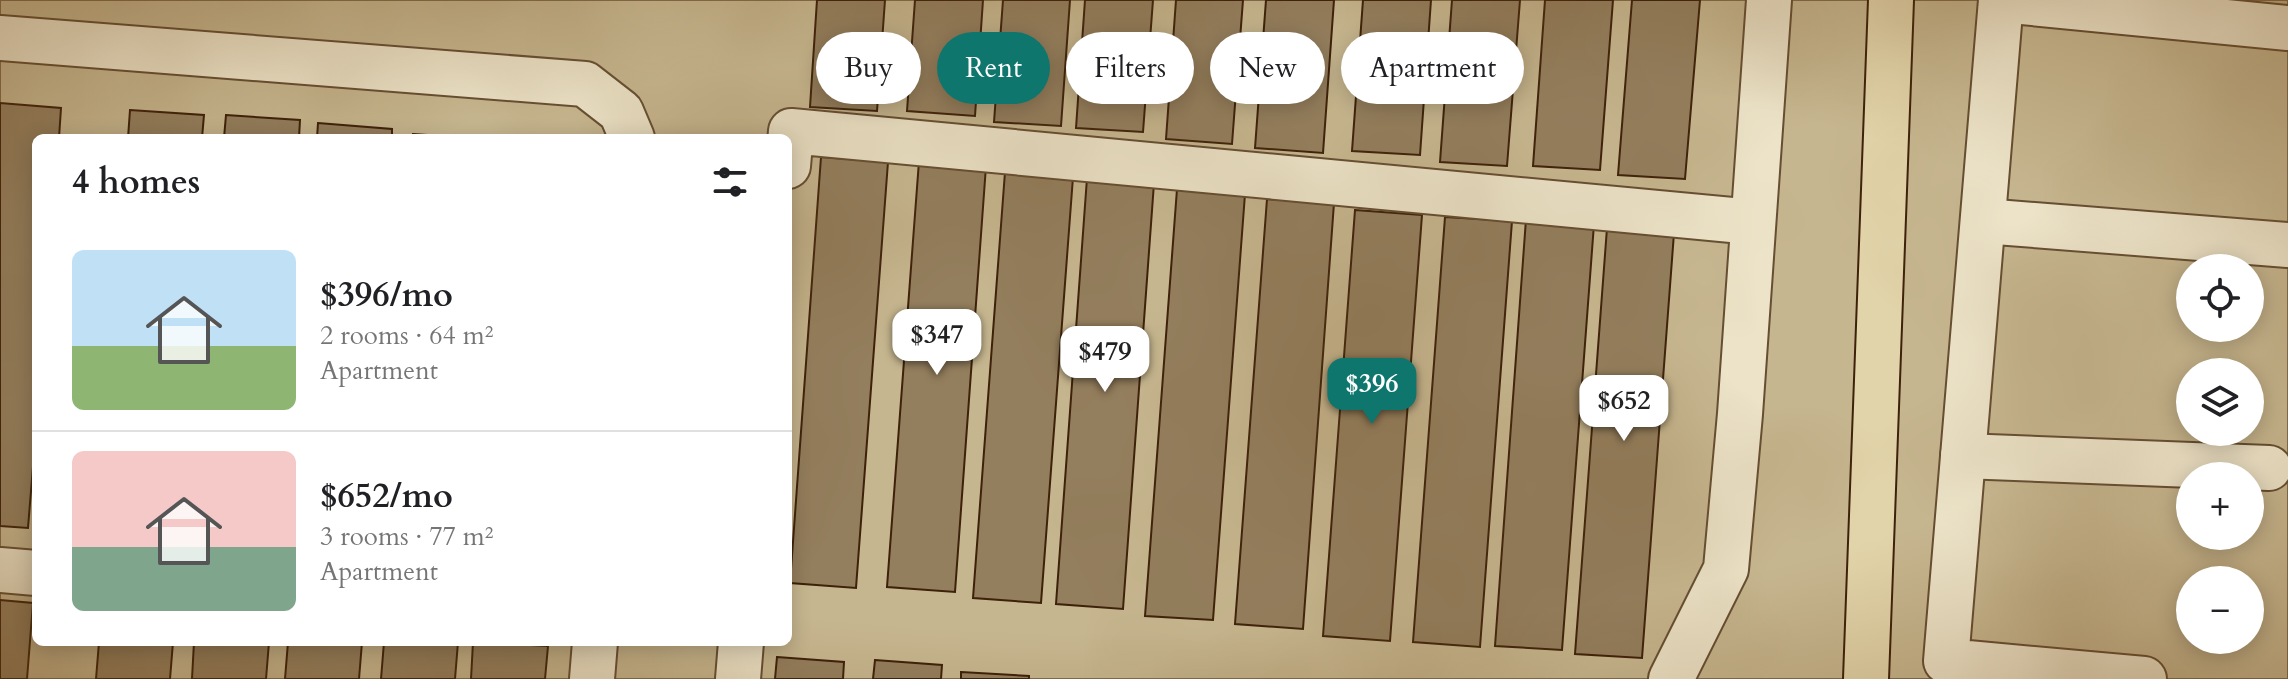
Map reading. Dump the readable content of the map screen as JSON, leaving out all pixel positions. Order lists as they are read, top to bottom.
{
  "page": {
    "chip": [
      "Buy",
      "Rent",
      "Filters",
      "New",
      "Apartment"
    ],
    "heading": "4 homes",
    "list": [
      {
        "name": "$396/mo",
        "note": "2 rooms · 64 m² · Apartment"
      },
      {
        "name": "$652/mo",
        "note": "3 rooms · 77 m² · Apartment"
      }
    ],
    "map_buttons": ["+", "−"],
    "price": [
      "$347",
      "$479",
      "$396",
      "$652"
    ]
  }
}
